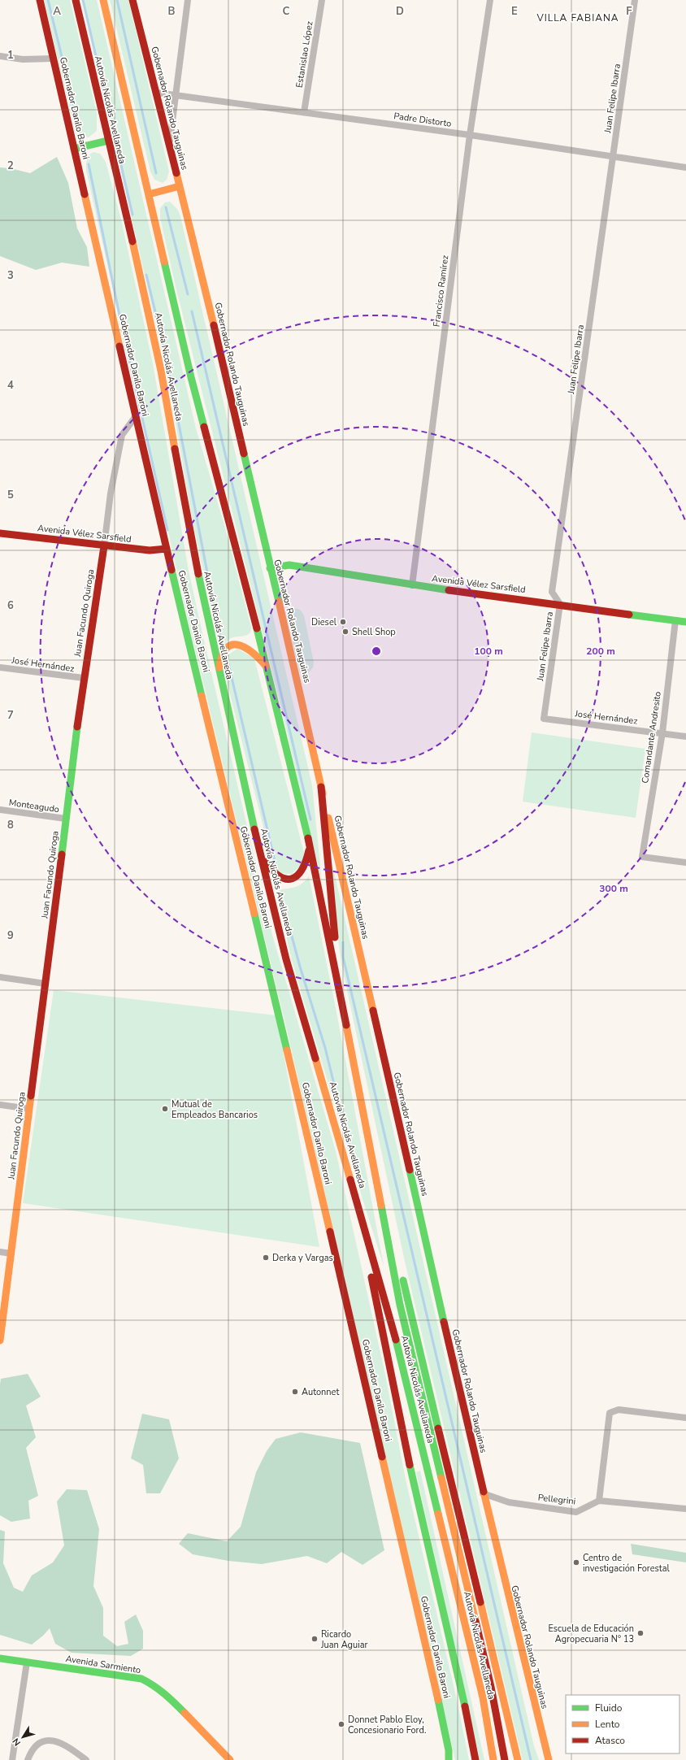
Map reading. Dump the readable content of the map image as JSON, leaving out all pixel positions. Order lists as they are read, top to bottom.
{
  "streets": {
    "main road": [
      "Gobernador Danilo Baroni",
      "Gobernador Rolando Tauguinas",
      "Autovía Nicolás Avellaneda",
      "Avenida Vélez Sarsfield",
      "Juan Facundo Quiroga",
      "Avenida Sarmiento"
    ],
    "street": [
      "Estanislao López",
      "Juan Felipe Ibarra",
      "Padre Distorto",
      "Francisco Ramírez",
      "José Hernández",
      "Comandante Andresito",
      "Monteagudo",
      "Pellegrini"
    ]
  },
  "crossings": [
    ["Estanislao López", "Padre Distorto"],
    ["Juan Felipe Ibarra", "Padre Distorto"],
    ["Juan Felipe Ibarra", "Avenida Vélez Sarsfield"],
    ["Juan Felipe Ibarra", "José Hernández"],
    ["Gobernador Danilo Baroni", "Avenida Vélez Sarsfield"],
    ["Gobernador Danilo Baroni", "Juan Facundo Quiroga"],
    ["Gobernador Rolando Tauguinas", "Padre Distorto"],
    ["Gobernador Rolando Tauguinas", "Avenida Vélez Sarsfield"],
    ["Gobernador Rolando Tauguinas", "Pellegrini"],
    ["Padre Distorto", "Francisco Ramírez"],
    ["Francisco Ramírez", "Avenida Vélez Sarsfield"],
    ["Avenida Vélez Sarsfield", "Juan Facundo Quiroga"],
    ["Avenida Vélez Sarsfield", "Comandante Andresito"],
    ["Juan Facundo Quiroga", "José Hernández"],
    ["Juan Facundo Quiroga", "Monteagudo"],
    ["José Hernández", "Comandante Andresito"]
  ],
  "districts": ["VILLA FABIANA"],
  "places": [
    "Diesel",
    "Shell Shop",
    "Mutual de Empleados Bancarios",
    "Derka y Vargas",
    "Autonnet",
    "Centro de investigación Forestal",
    "Escuela de Educación Agropecuaria N° 13",
    "Ricardo Juan Aguiar",
    "Donnet Pablo Eloy, Concesionario Ford."
  ],
  "legend": ["Fluido", "Lento", "Atasco"],
  "north": "bottom left",
  "grid": {
    "columns": [
      "A",
      "B",
      "C",
      "D",
      "E",
      "F"
    ],
    "rows": [
      "1",
      "2",
      "3",
      "4",
      "5",
      "6",
      "7",
      "8",
      "9"
    ]
  },
  "rings": ["100 m", "200 m", "300 m"]
}
